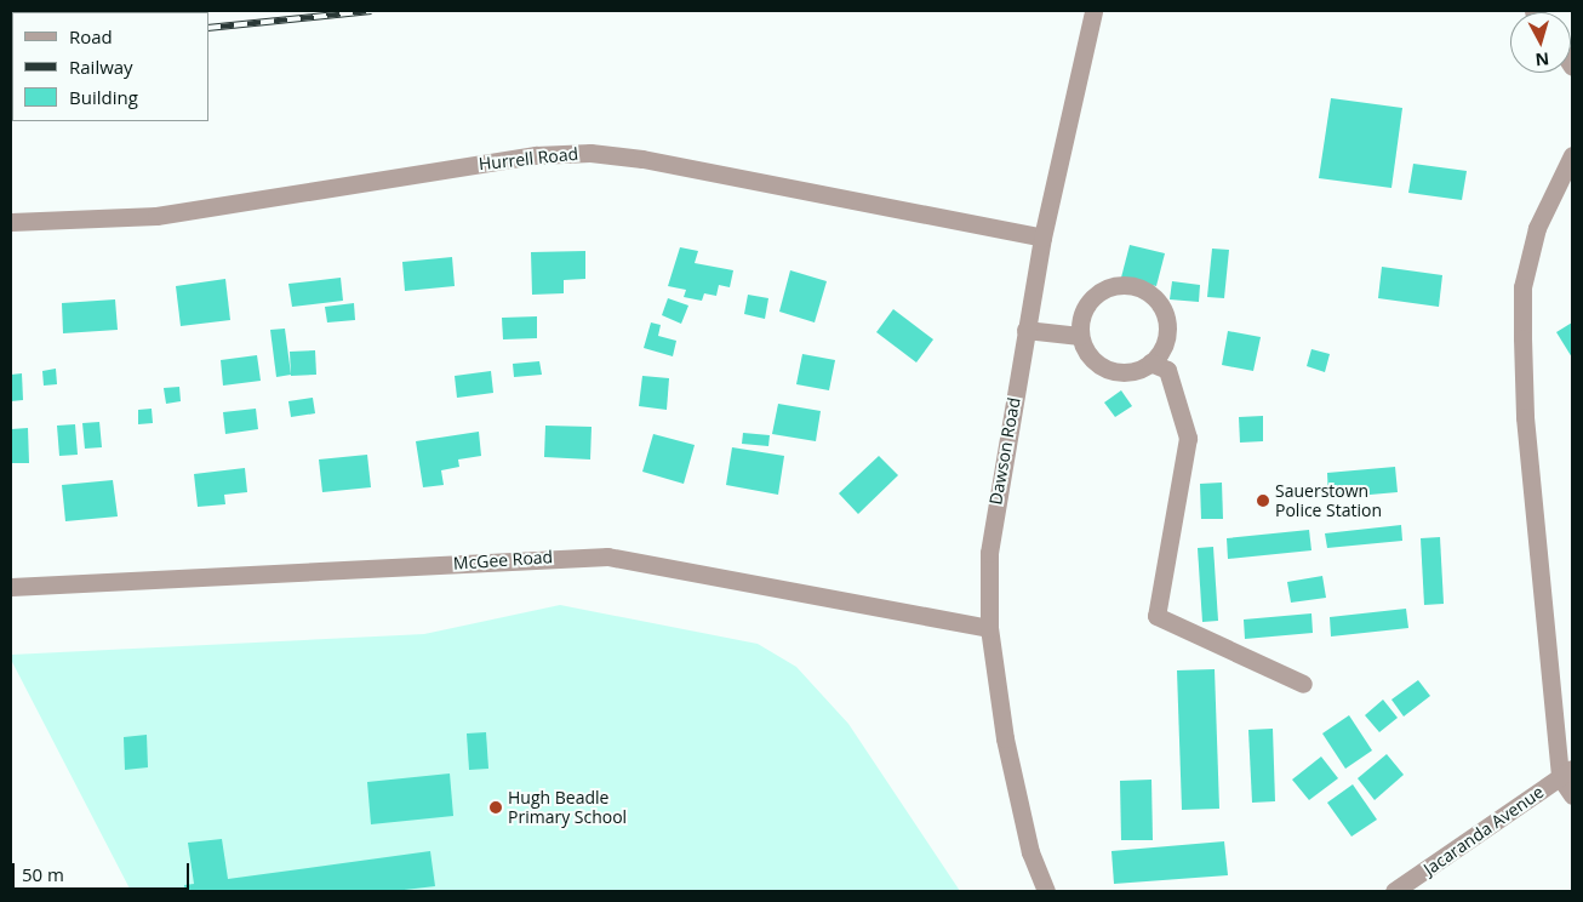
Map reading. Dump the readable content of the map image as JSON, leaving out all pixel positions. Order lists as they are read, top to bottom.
{
  "streets": {
    "street": [
      "Hurrell Road",
      "Dawson Road",
      "McGee Road",
      "Jacaranda Avenue"
    ]
  },
  "crossings": [
    ["Hurrell Road", "Dawson Road"],
    ["Dawson Road", "McGee Road"]
  ],
  "places": ["Sauerstown Police Station", "Hugh Beadle Primary School"],
  "legend": ["Road", "Railway", "Building"],
  "scale_bar": "50 m",
  "north": "bottom"
}
